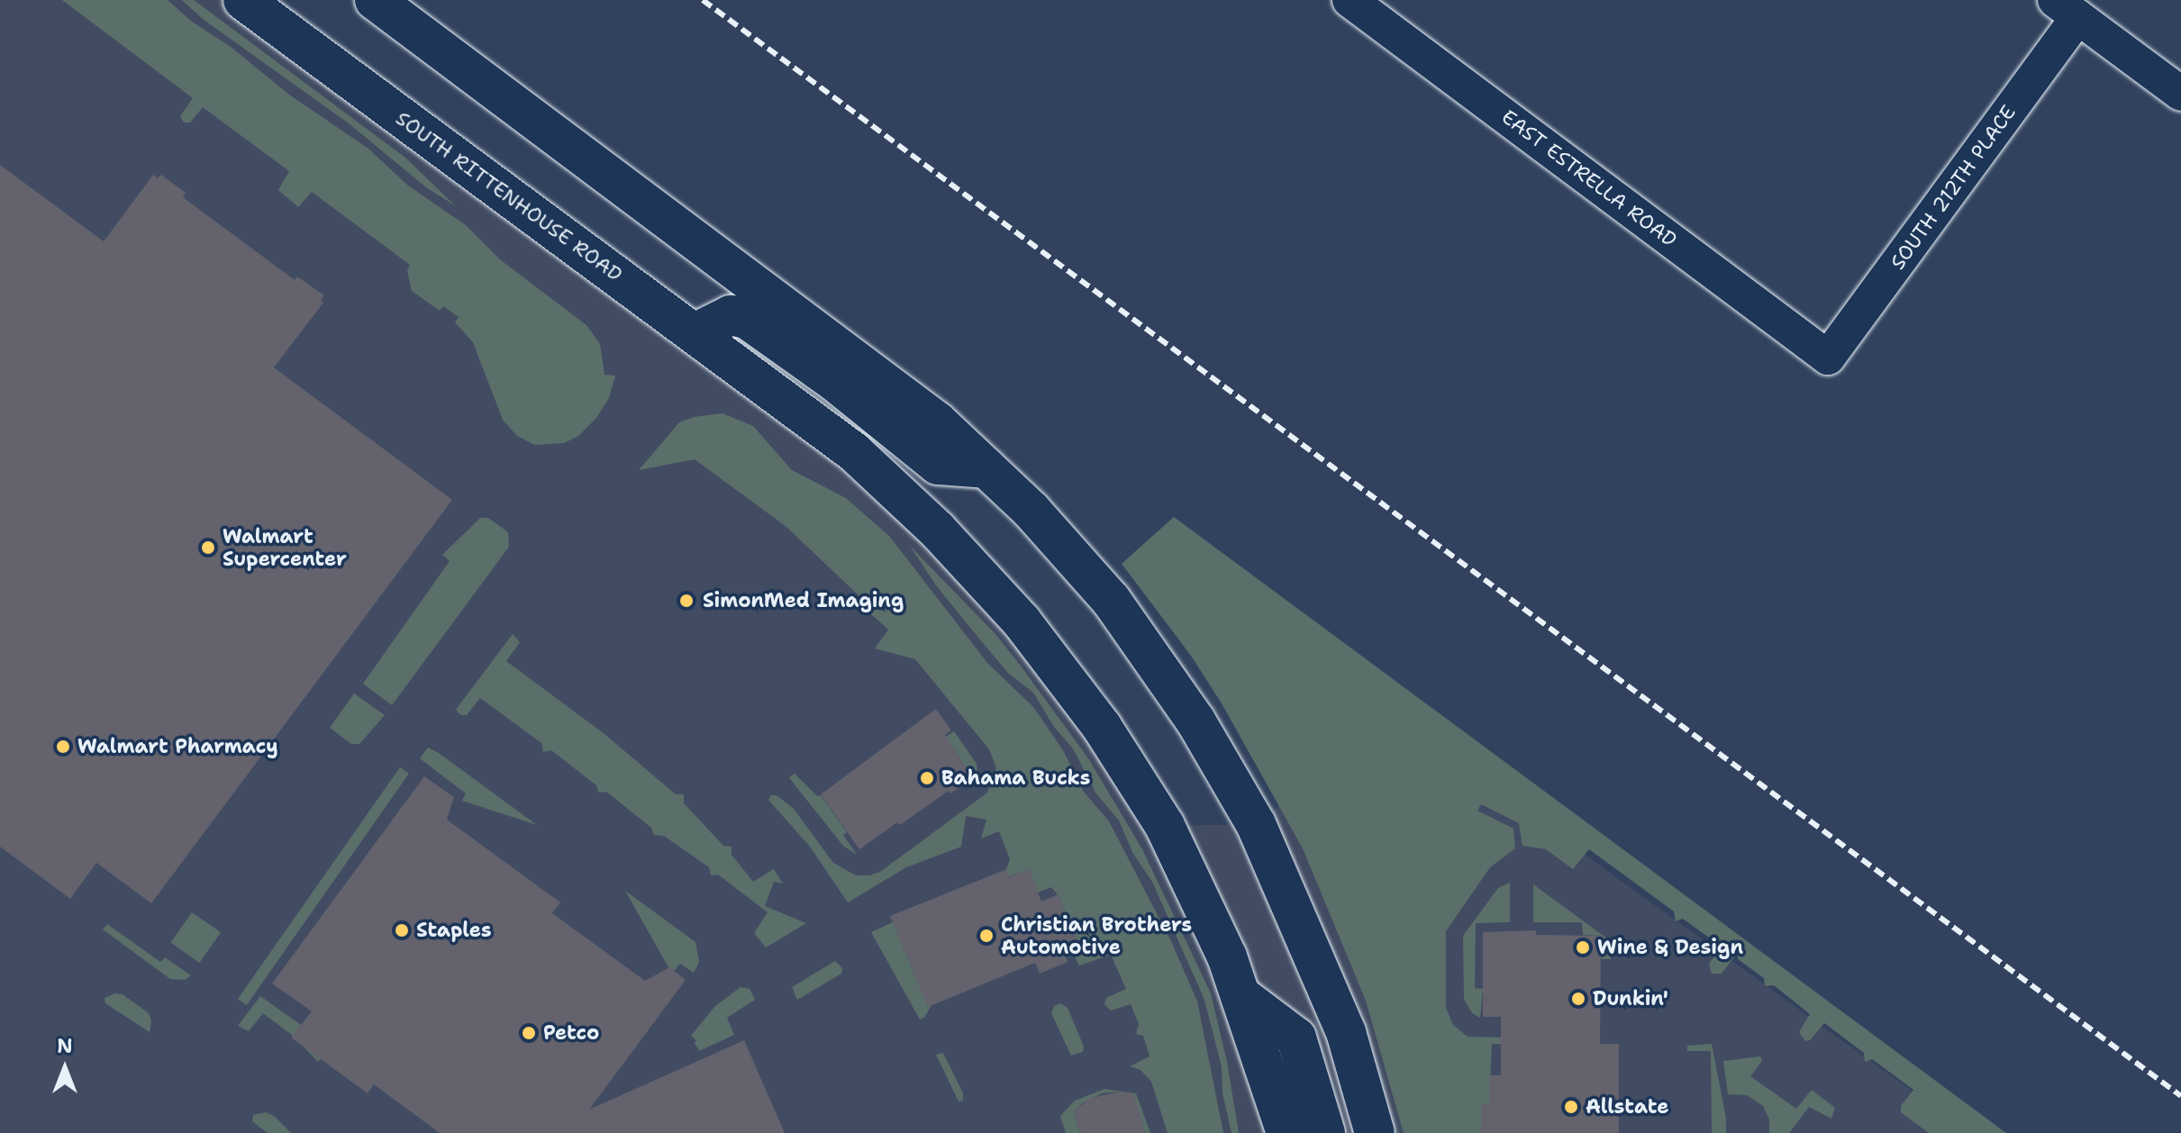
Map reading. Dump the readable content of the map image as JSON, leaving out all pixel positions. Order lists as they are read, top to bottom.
{
  "streets": {
    "main road": ["SOUTH RITTENHOUSE ROAD"],
    "street": ["EAST ESTRELLA ROAD", "SOUTH 212TH PLACE"]
  },
  "crossings": [
    ["EAST ESTRELLA ROAD", "SOUTH 212TH PLACE"]
  ],
  "places": [
    "Walmart Supercenter",
    "SimonMed Imaging",
    "Walmart Pharmacy",
    "Bahama Bucks",
    "Staples",
    "Christian Brothers Automotive",
    "Wine & Design",
    "Dunkin'",
    "Petco",
    "Allstate"
  ],
  "north": "top"
}
